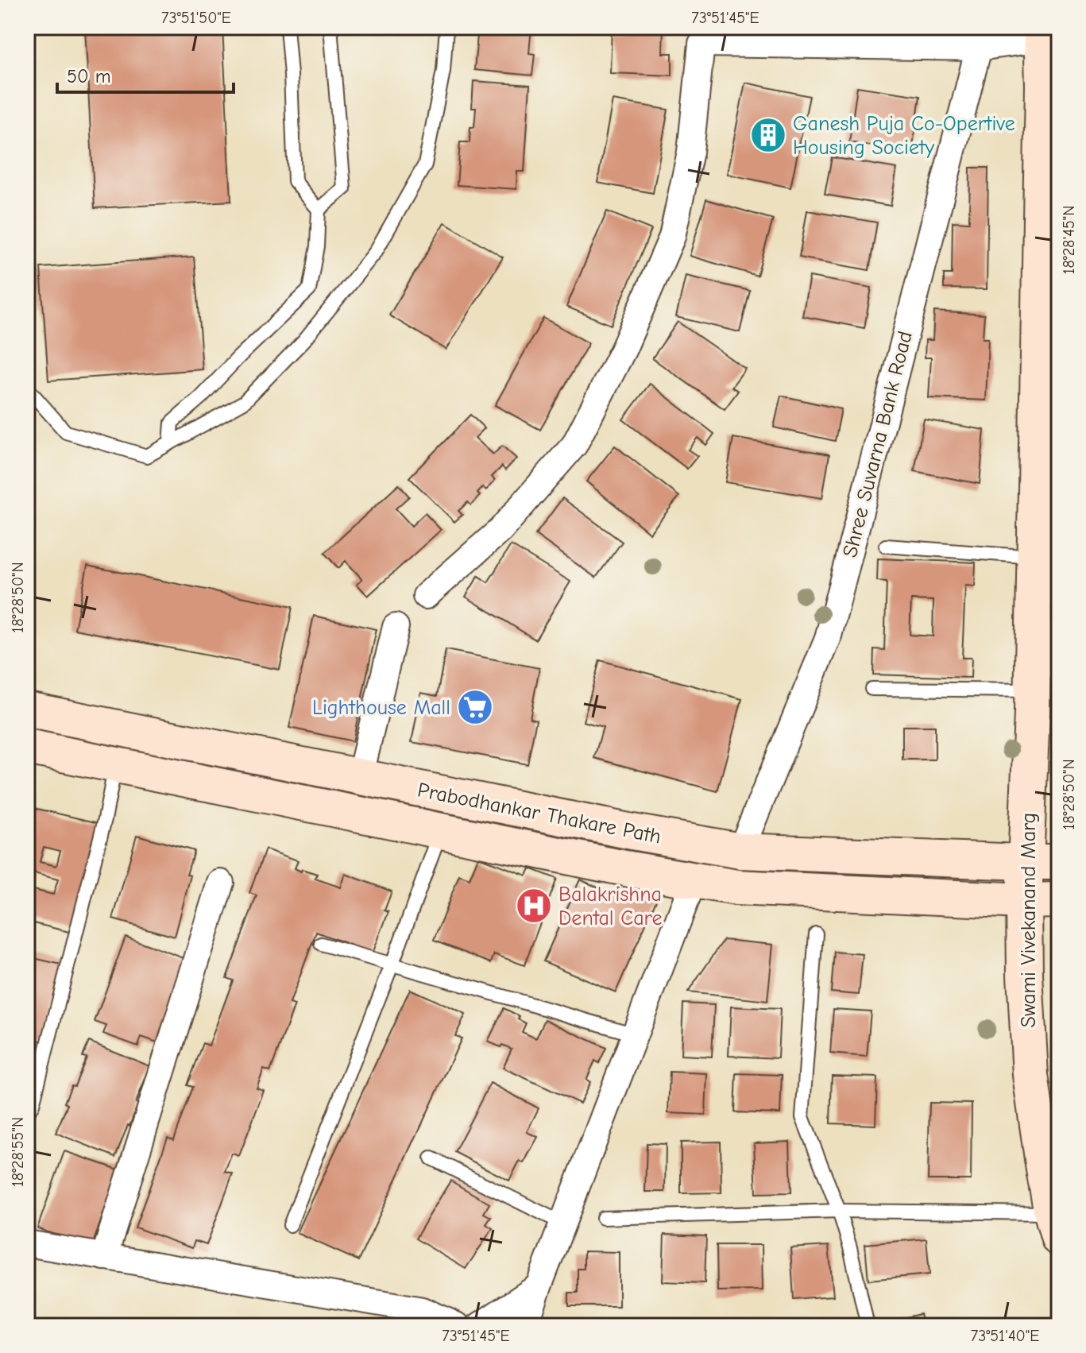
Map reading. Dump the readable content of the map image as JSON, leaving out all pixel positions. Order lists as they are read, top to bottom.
{
  "streets": {
    "main road": ["Prabodhankar Thakare Path", "Swami Vivekanand Marg"],
    "street": ["Shree Suvarna Bank Road"]
  },
  "crossings": [
    ["Shree Suvarna Bank Road", "Prabodhankar Thakare Path"],
    ["Prabodhankar Thakare Path", "Swami Vivekanand Marg"]
  ],
  "places": {
    "building": ["Ganesh Puja Co-Opertive Housing Society"],
    "supermarket": ["Lighthouse Mall"],
    "hospital": ["Balakrishna Dental Care"]
  },
  "scale_bar": "50 m",
  "coordinates": [
    "73°51'50\"E",
    "73°51'45\"E",
    "18°28'45\"N",
    "18°28'50\"N",
    "18°28'55\"N",
    "73°51'40\"E"
  ]
}
